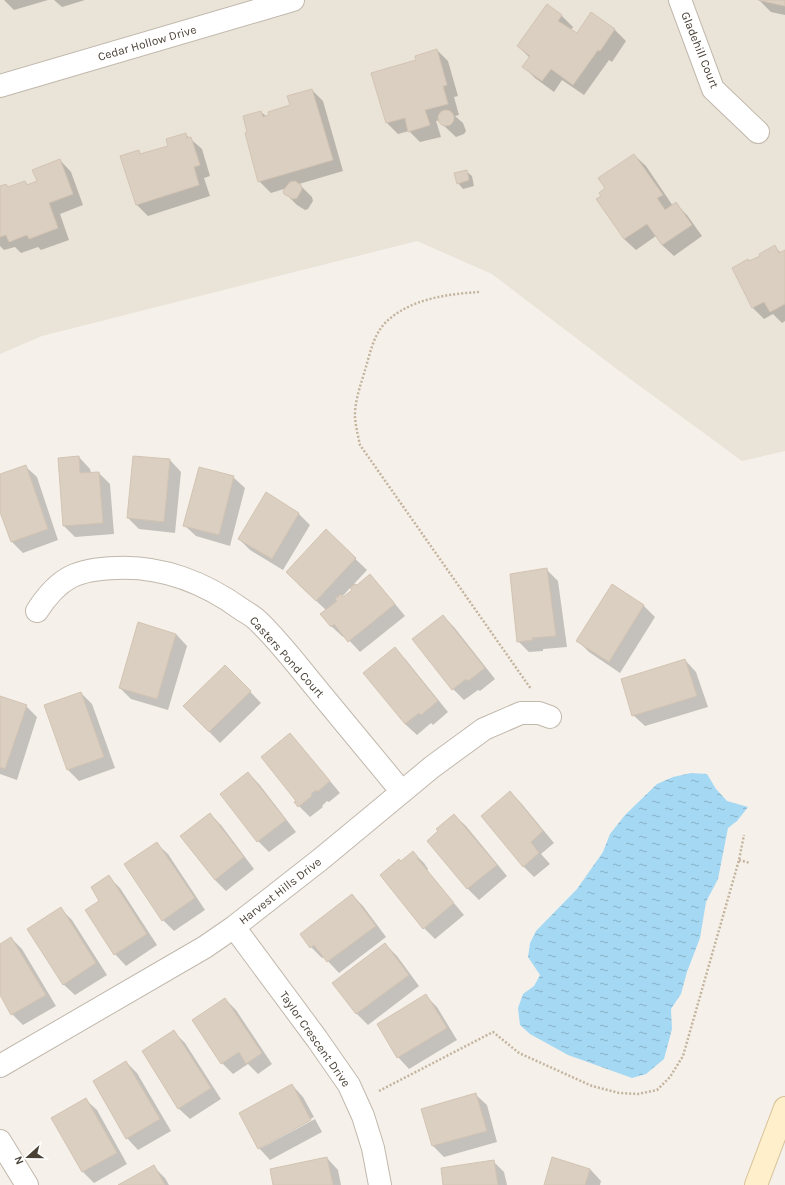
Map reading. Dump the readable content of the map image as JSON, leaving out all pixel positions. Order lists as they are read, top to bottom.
{
  "streets": {
    "street": [
      "Cedar Hollow Drive",
      "Gladehill Court",
      "Casters Pond Court",
      "Harvest Hills Drive",
      "Taylor Crescent Drive"
    ]
  },
  "crossings": [
    ["Casters Pond Court", "Harvest Hills Drive"],
    ["Harvest Hills Drive", "Taylor Crescent Drive"]
  ],
  "north": "left"
}
